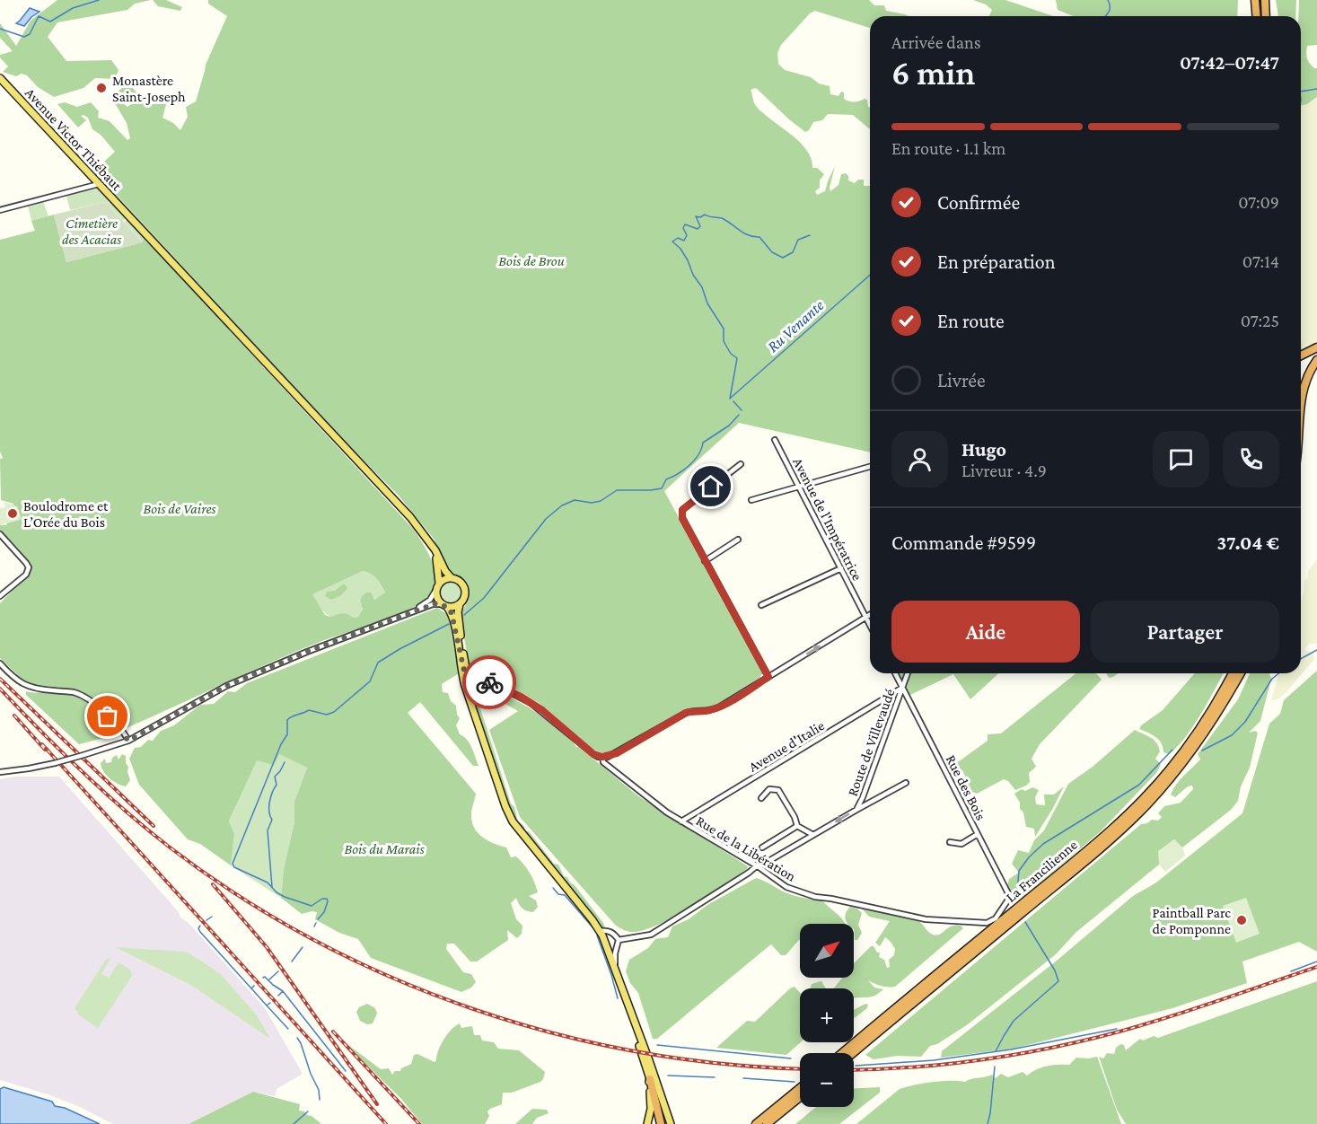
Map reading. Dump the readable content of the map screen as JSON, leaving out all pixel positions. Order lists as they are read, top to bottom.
{
  "streets": {
    "highway": ["La Francilienne"],
    "main road": ["Avenue Victor Thiébaut"],
    "street": [
      "Avenue de l'Impératrice",
      "Route de Villevaudé",
      "Avenue d'Italie",
      "Rue des Bois",
      "Rue de la Libération"
    ]
  },
  "crossings": [
    ["Route de Villevaudé", "Avenue d'Italie"],
    ["Route de Villevaudé", "Rue des Bois"],
    ["Route de Villevaudé", "Rue de la Libération"],
    ["Avenue d'Italie", "Rue des Bois"],
    ["Avenue d'Italie", "Rue de la Libération"],
    ["Rue des Bois", "Rue de la Libération"]
  ],
  "water": ["Ru Venante"],
  "parks": [
    "Cimetière des Acacias",
    "Bois de Brou",
    "Bois de Vaires",
    "Bois du Marais"
  ],
  "places": ["Monastère Saint-Joseph", "Boulodrome et L’Orée du Bois", "Paintball Parc de Pomponne"],
  "north": "top right",
  "page": {
    "heading": ["6 min", "Arrivée dans", "07:42–07:47"],
    "panel": [
      "Hugo",
      "Livreur · 4.9",
      "Commande #9599",
      "37.04 €"
    ],
    "bar": "En route · 1.1 km",
    "list": [
      ["Confirmée", "07:09"],
      ["En préparation", "07:14"],
      ["En route", "07:25"],
      "Livrée"
    ],
    "buttons": ["Aide", "Partager"],
    "map_buttons": ["+", "−"]
  }
}
